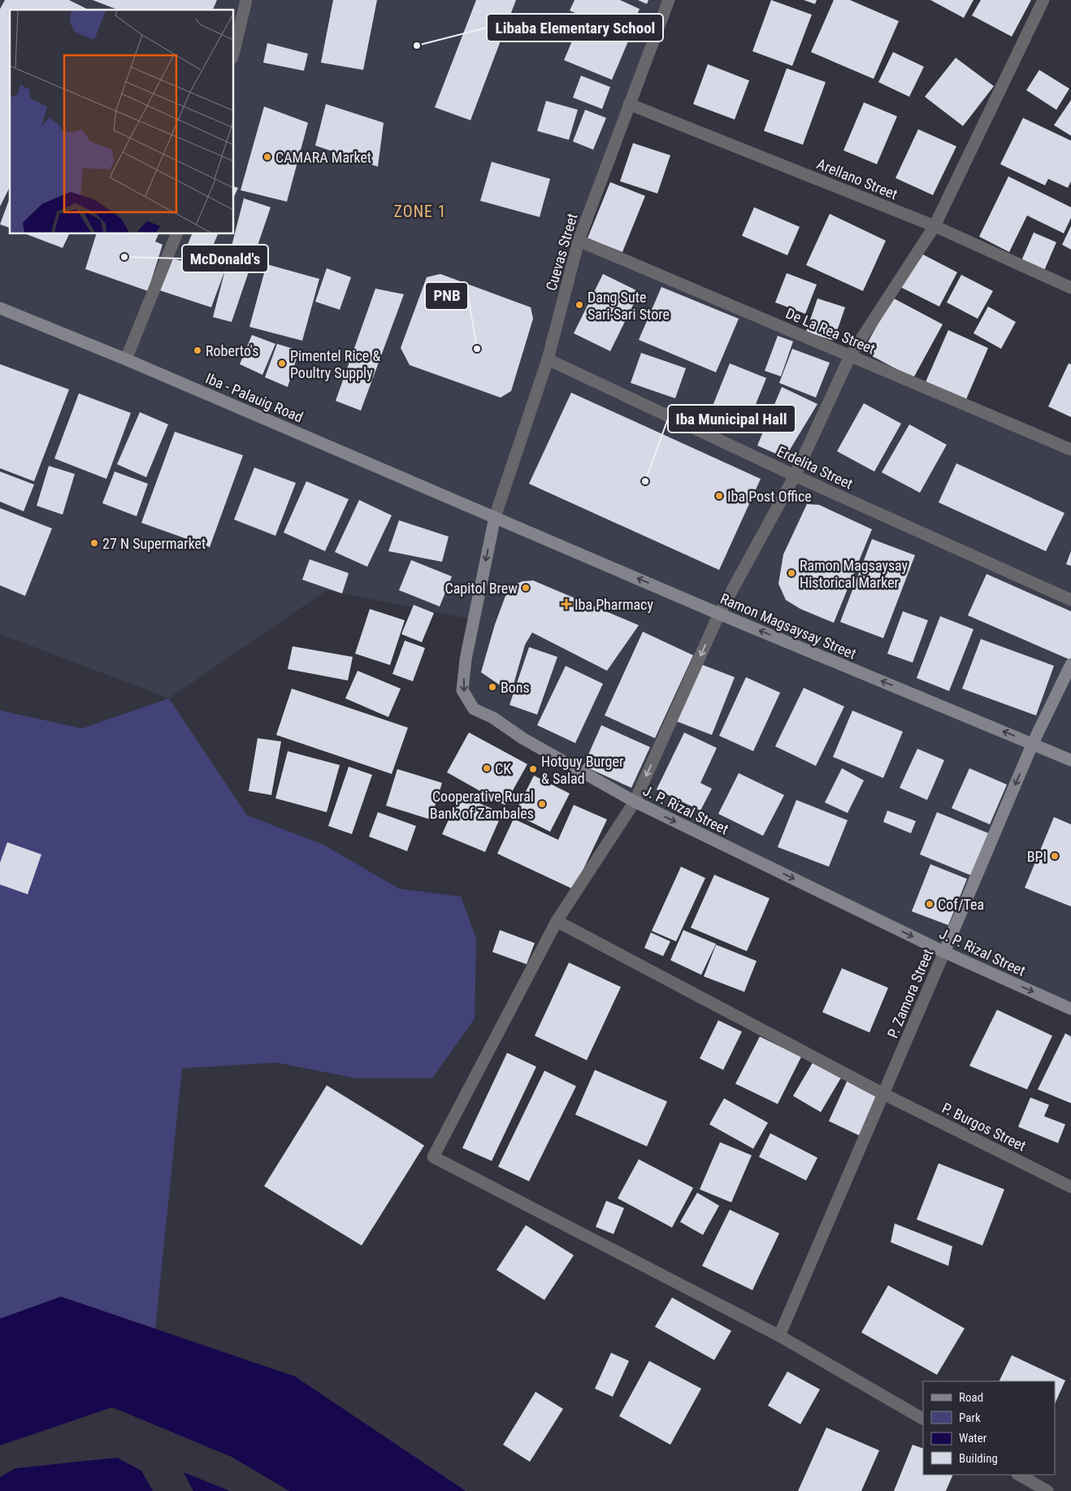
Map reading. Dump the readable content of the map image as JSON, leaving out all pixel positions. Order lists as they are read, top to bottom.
{
  "streets": {
    "main road": [
      "Iba - Palauig Road",
      "Ramon Magsaysay Street",
      "J. P. Rizal Street",
      "P. Zamora Street"
    ],
    "street": [
      "Arellano Street",
      "Cuevas Street",
      "De La Rea Street",
      "Erdelita Street",
      "P. Burgos Street"
    ]
  },
  "crossings": [
    ["Arellano Street", "Cuevas Street"],
    ["Cuevas Street", "De La Rea Street"],
    ["Cuevas Street", "Iba - Palauig Road"],
    ["Cuevas Street", "Erdelita Street"],
    ["Cuevas Street", "Ramon Magsaysay Street"],
    ["Cuevas Street", "J. P. Rizal Street"],
    ["Iba - Palauig Road", "Ramon Magsaysay Street"],
    ["Iba - Palauig Road", "J. P. Rizal Street"],
    ["Ramon Magsaysay Street", "J. P. Rizal Street"],
    ["Ramon Magsaysay Street", "P. Zamora Street"],
    ["J. P. Rizal Street", "P. Zamora Street"],
    ["P. Zamora Street", "P. Burgos Street"]
  ],
  "one_way": ["Ramon Magsaysay Street", "J. P. Rizal Street"],
  "districts": ["ZONE 1"],
  "places": {
    "other": [
      "Libaba Elementary School",
      "CAMARA Market",
      "McDonald's",
      "Dang Sute Sari-Sari Store",
      "PNB",
      "Roberto's",
      "Pimentel Rice & Poultry Supply",
      "Iba Municipal Hall",
      "Iba Post Office",
      "27 N Supermarket",
      "Ramon Magsaysay Historical Marker",
      "Capitol Brew",
      "Bons",
      "CK",
      "Hotguy Burger & Salad",
      "Cooperative Rural Bank of Zambales",
      "BPI",
      "Cof/Tea"
    ],
    "health": ["Iba Pharmacy"]
  },
  "legend": [
    "Road",
    "Park",
    "Water",
    "Building"
  ]
}
